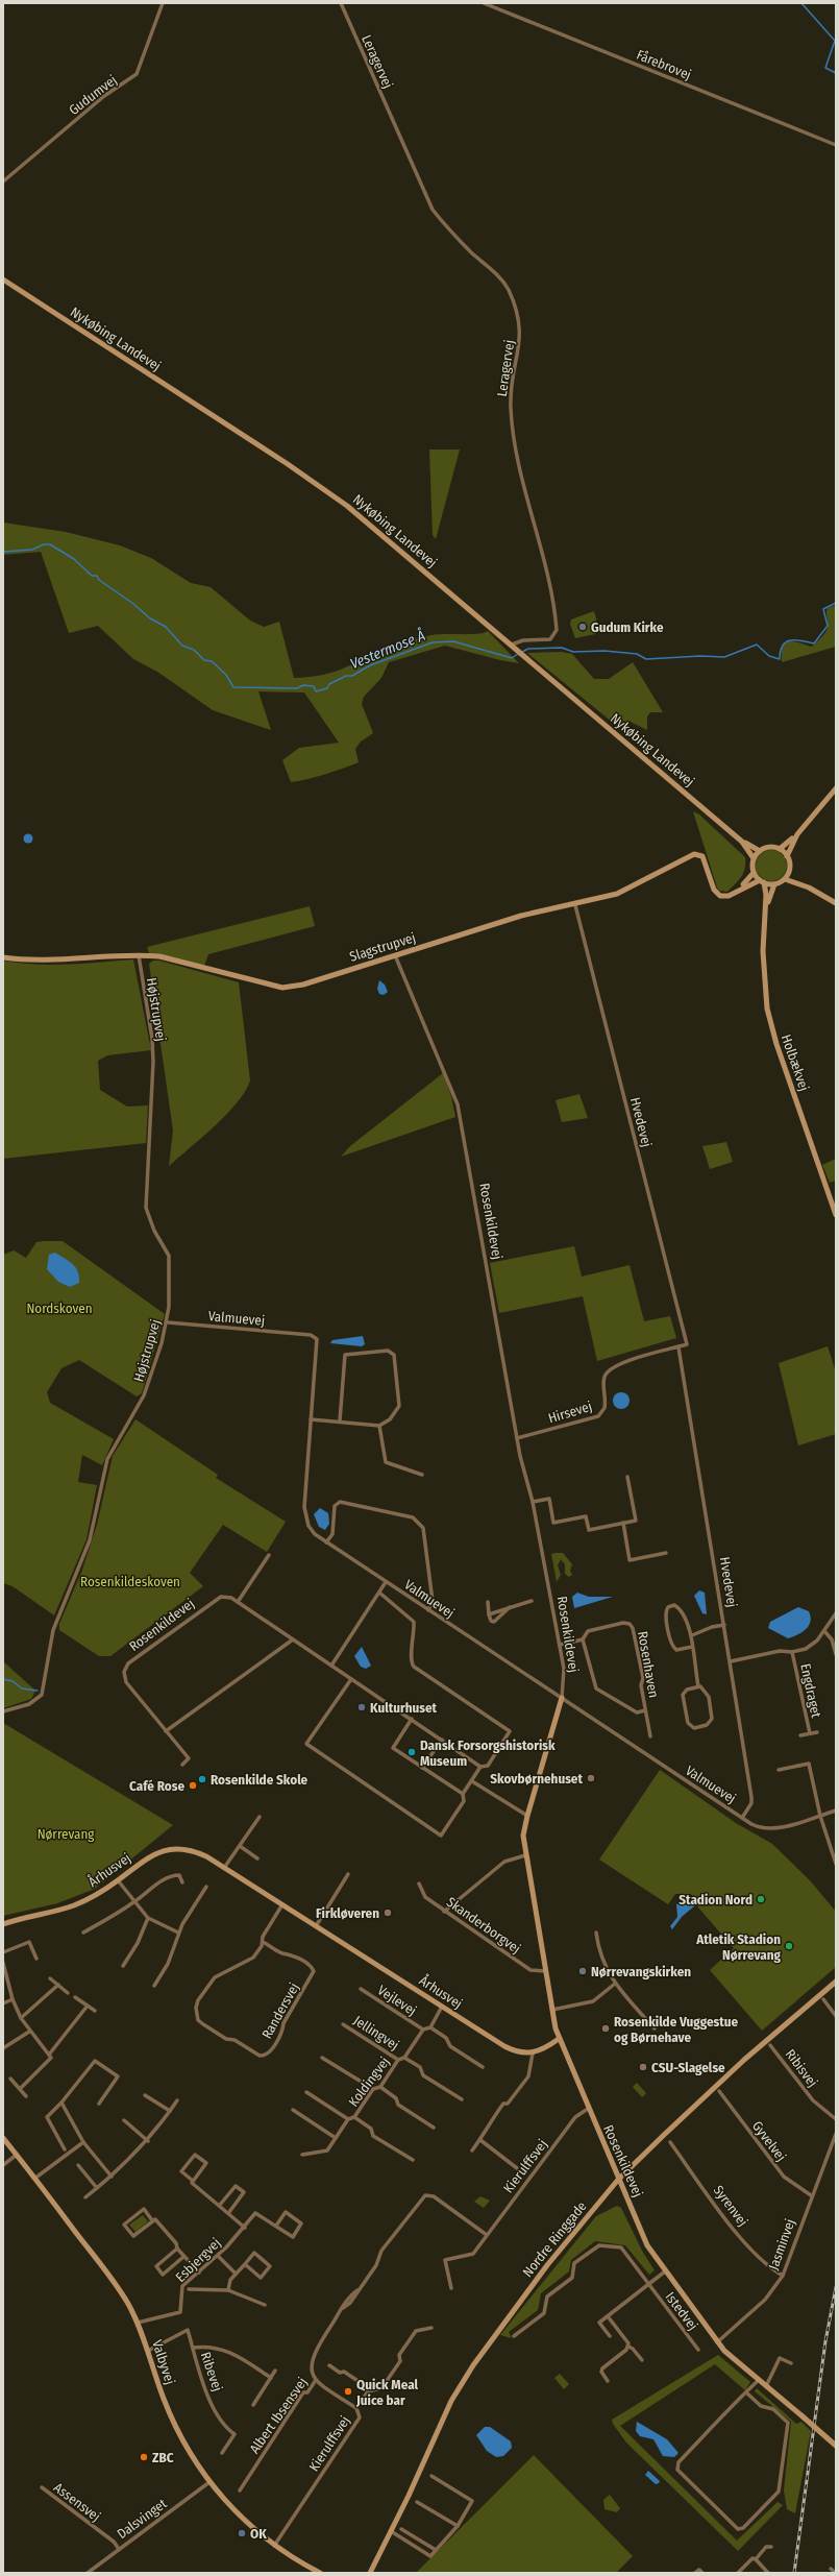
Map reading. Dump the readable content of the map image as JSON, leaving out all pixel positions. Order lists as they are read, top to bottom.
{
  "streets": {
    "street": [
      "Leragervej",
      "Fårebrovej",
      "Gudumvej",
      "Nykøbing Landevej",
      "Slagstrupvej",
      "Højstrupvej",
      "Holbækvej",
      "Hvedevej",
      "Rosenkildevej",
      "Valmuevej",
      "Hirsevej",
      "Rosenhaven",
      "Engdraget",
      "Århusvej",
      "Skanderborgvej",
      "Vejlevej",
      "Randersvej",
      "Jellingvej",
      "Ribisvej",
      "Koldingvej",
      "Gyvelvej",
      "Kierulffsvej",
      "Syrenvej",
      "Nordre Ringgade",
      "Jasminvej",
      "Esbjergvej",
      "Istedvej",
      "Valbyvej",
      "Ribevej",
      "Albert Ibsensvej",
      "Assensvej",
      "Dalsvinget"
    ]
  },
  "crossings": [
    ["Leragervej", "Nykøbing Landevej"],
    ["Nykøbing Landevej", "Holbækvej"],
    ["Slagstrupvej", "Højstrupvej"],
    ["Slagstrupvej", "Hvedevej"],
    ["Slagstrupvej", "Rosenkildevej"],
    ["Højstrupvej", "Valmuevej"],
    ["Hvedevej", "Valmuevej"],
    ["Hvedevej", "Hirsevej"],
    ["Hvedevej", "Engdraget"],
    ["Rosenkildevej", "Valmuevej"],
    ["Rosenkildevej", "Hirsevej"],
    ["Rosenkildevej", "Rosenhaven"],
    ["Rosenkildevej", "Skanderborgvej"],
    ["Rosenkildevej", "Kierulffsvej"],
    ["Rosenkildevej", "Nordre Ringgade"],
    ["Rosenkildevej", "Jasminvej"],
    ["Århusvej", "Randersvej"],
    ["Vejlevej", "Koldingvej"],
    ["Jellingvej", "Koldingvej"],
    ["Gyvelvej", "Jasminvej"],
    ["Kierulffsvej", "Valbyvej"],
    ["Kierulffsvej", "Albert Ibsensvej"],
    ["Syrenvej", "Jasminvej"],
    ["Esbjergvej", "Valbyvej"],
    ["Valbyvej", "Ribevej"],
    ["Valbyvej", "Dalsvinget"],
    ["Assensvej", "Dalsvinget"]
  ],
  "water": ["Vestermose Å"],
  "parks": ["Nordskoven", "Rosenkildeskoven", "Nørrevang"],
  "places": [
    "Gudum Kirke",
    "Kulturhuset",
    "Dansk Forsorgshistorisk Museum",
    "Skovbørnehuset",
    "Rosenkilde Skole",
    "Café Rose",
    "Stadion Nord",
    "Firkløveren",
    "Atletik Stadion Nørrevang",
    "Nørrevangskirken",
    "Rosenkilde Vuggestue og Børnehave",
    "CSU-Slagelse",
    "Quick Meal Juice bar",
    "ZBC",
    "OK"
  ]
}
